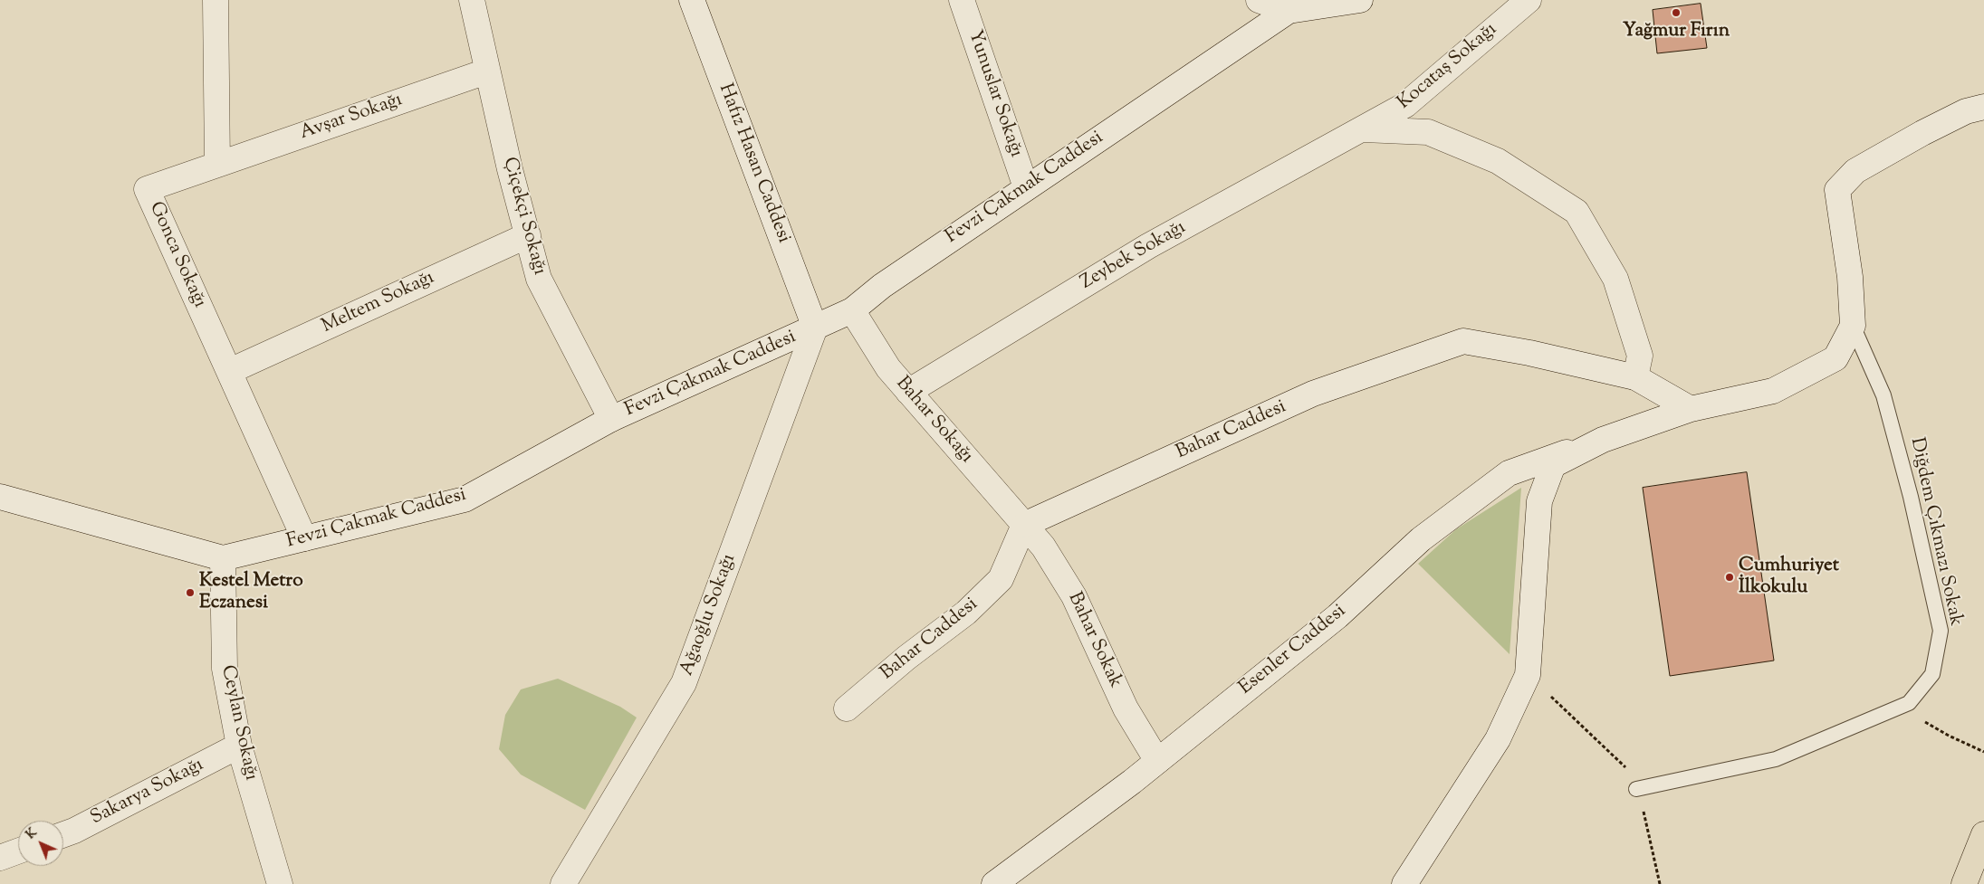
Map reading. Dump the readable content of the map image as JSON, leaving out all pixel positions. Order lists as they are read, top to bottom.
{
  "streets": {
    "street": [
      "Kocataş Sokağı",
      "Yunuslar Sokağı",
      "Avşar Sokağı",
      "Hafız Hasan Caddesi",
      "Fevzi Çakmak Caddesi",
      "Çiçekçi Sokağı",
      "Gonca Sokağı",
      "Zeybek Sokağı",
      "Meltem Sokağı",
      "Bahar Sokağı",
      "Bahar Caddesi",
      "Ağaoğlu Sokağı",
      "Bahar Sokak",
      "Esenler Caddesi",
      "Ceylan Sokağı",
      "Sakarya Sokağı"
    ],
    "lane": ["Diğdem Çıkmazı Sokak"]
  },
  "crossings": [
    ["Kocataş Sokağı", "Zeybek Sokağı"],
    ["Yunuslar Sokağı", "Fevzi Çakmak Caddesi"],
    ["Avşar Sokağı", "Çiçekçi Sokağı"],
    ["Avşar Sokağı", "Gonca Sokağı"],
    ["Hafız Hasan Caddesi", "Fevzi Çakmak Caddesi"],
    ["Hafız Hasan Caddesi", "Ağaoğlu Sokağı"],
    ["Fevzi Çakmak Caddesi", "Çiçekçi Sokağı"],
    ["Fevzi Çakmak Caddesi", "Gonca Sokağı"],
    ["Fevzi Çakmak Caddesi", "Bahar Sokağı"],
    ["Fevzi Çakmak Caddesi", "Ağaoğlu Sokağı"],
    ["Fevzi Çakmak Caddesi", "Ceylan Sokağı"],
    ["Çiçekçi Sokağı", "Meltem Sokağı"],
    ["Gonca Sokağı", "Meltem Sokağı"],
    ["Zeybek Sokağı", "Bahar Sokağı"],
    ["Bahar Sokağı", "Bahar Caddesi"],
    ["Bahar Sokağı", "Bahar Sokak"],
    ["Bahar Caddesi", "Bahar Sokak"],
    ["Bahar Sokak", "Esenler Caddesi"],
    ["Ceylan Sokağı", "Sakarya Sokağı"]
  ],
  "places": ["Yağmur Fırın", "Cumhuriyet İlkokulu", "Kestel Metro Eczanesi"],
  "north": "top left"
}
